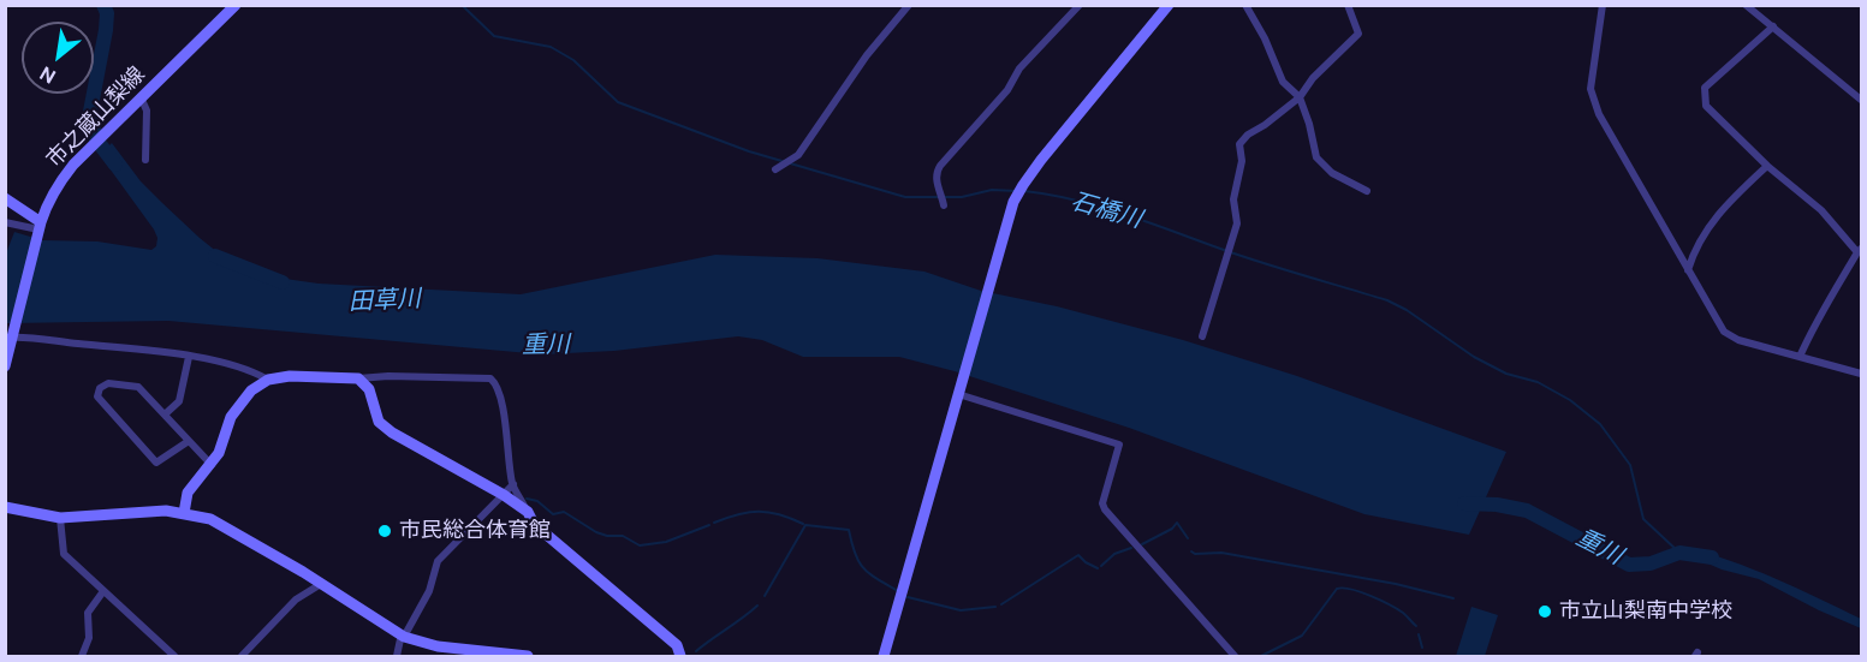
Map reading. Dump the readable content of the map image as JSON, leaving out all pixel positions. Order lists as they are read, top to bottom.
{
  "streets": {
    "street": ["市之蔵山梨線"]
  },
  "water": ["石橋川", "田草川", "重川"],
  "places": ["市民総合体育館", "市立山梨南中学校"],
  "north": "bottom left"
}
